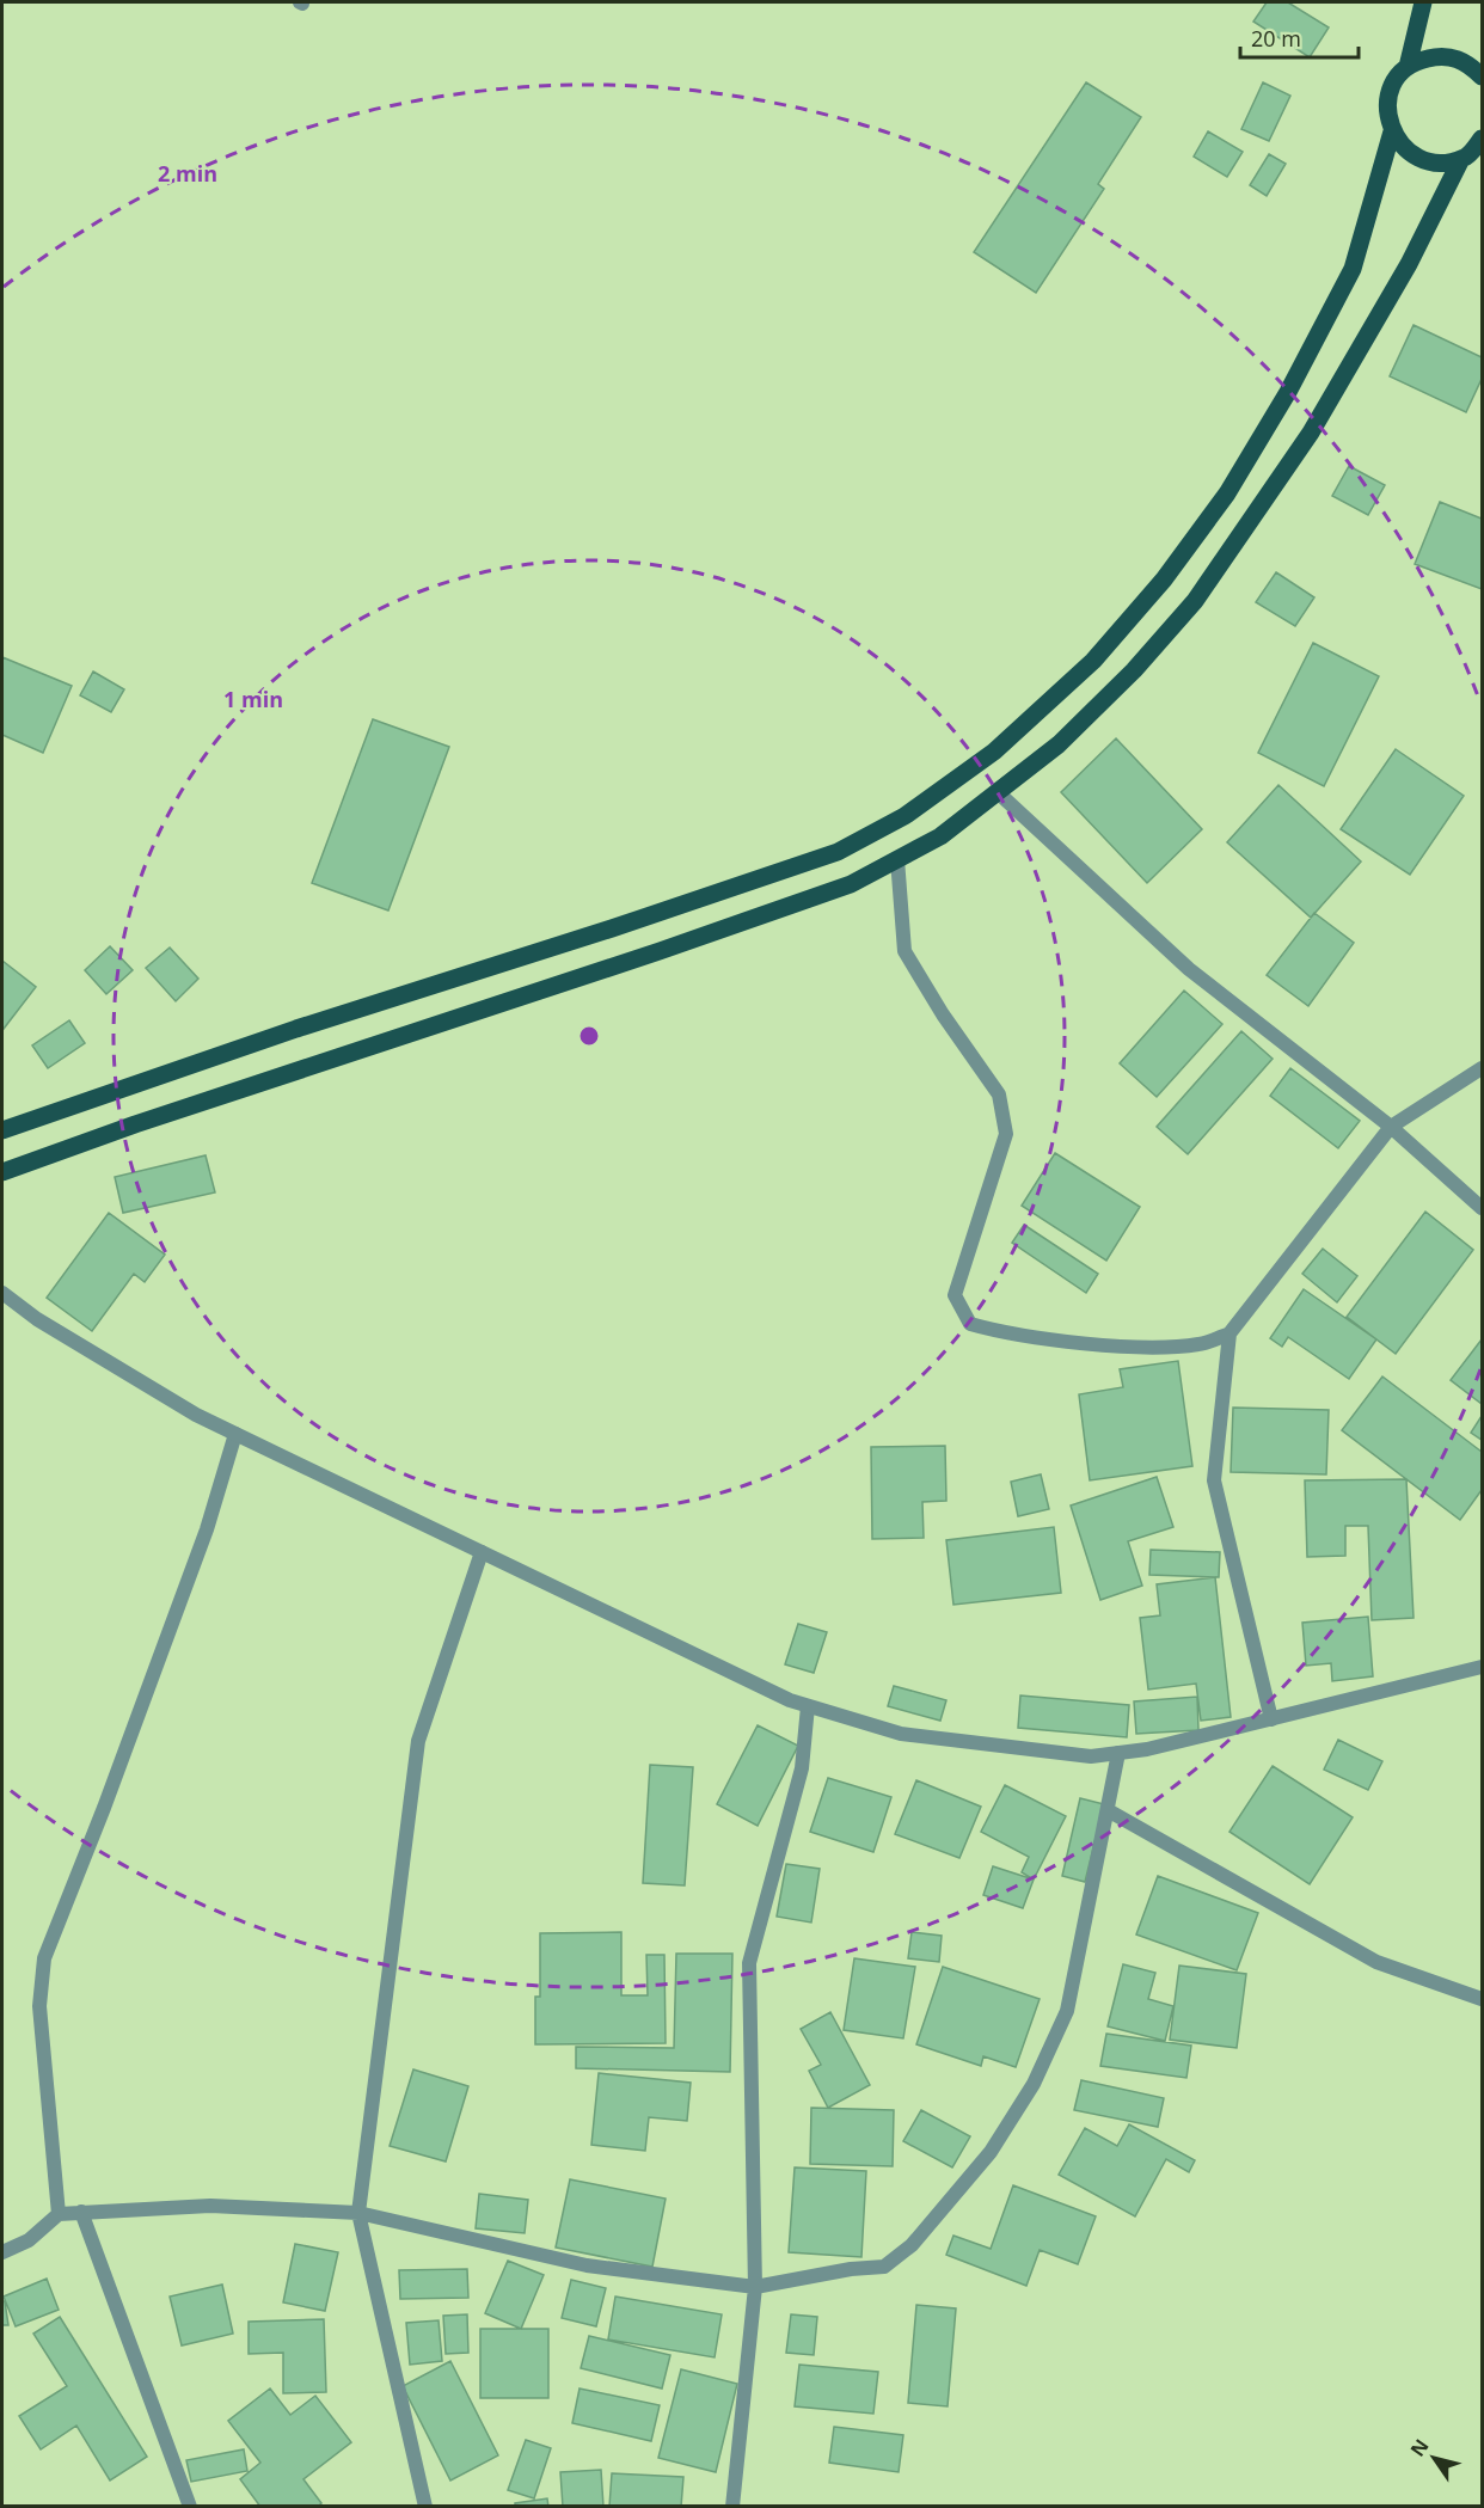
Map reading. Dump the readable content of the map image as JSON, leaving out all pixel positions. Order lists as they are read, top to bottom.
{
  "scale_bar": "20 m",
  "north": "top left",
  "rings": ["2 min", "1 min"]
}
